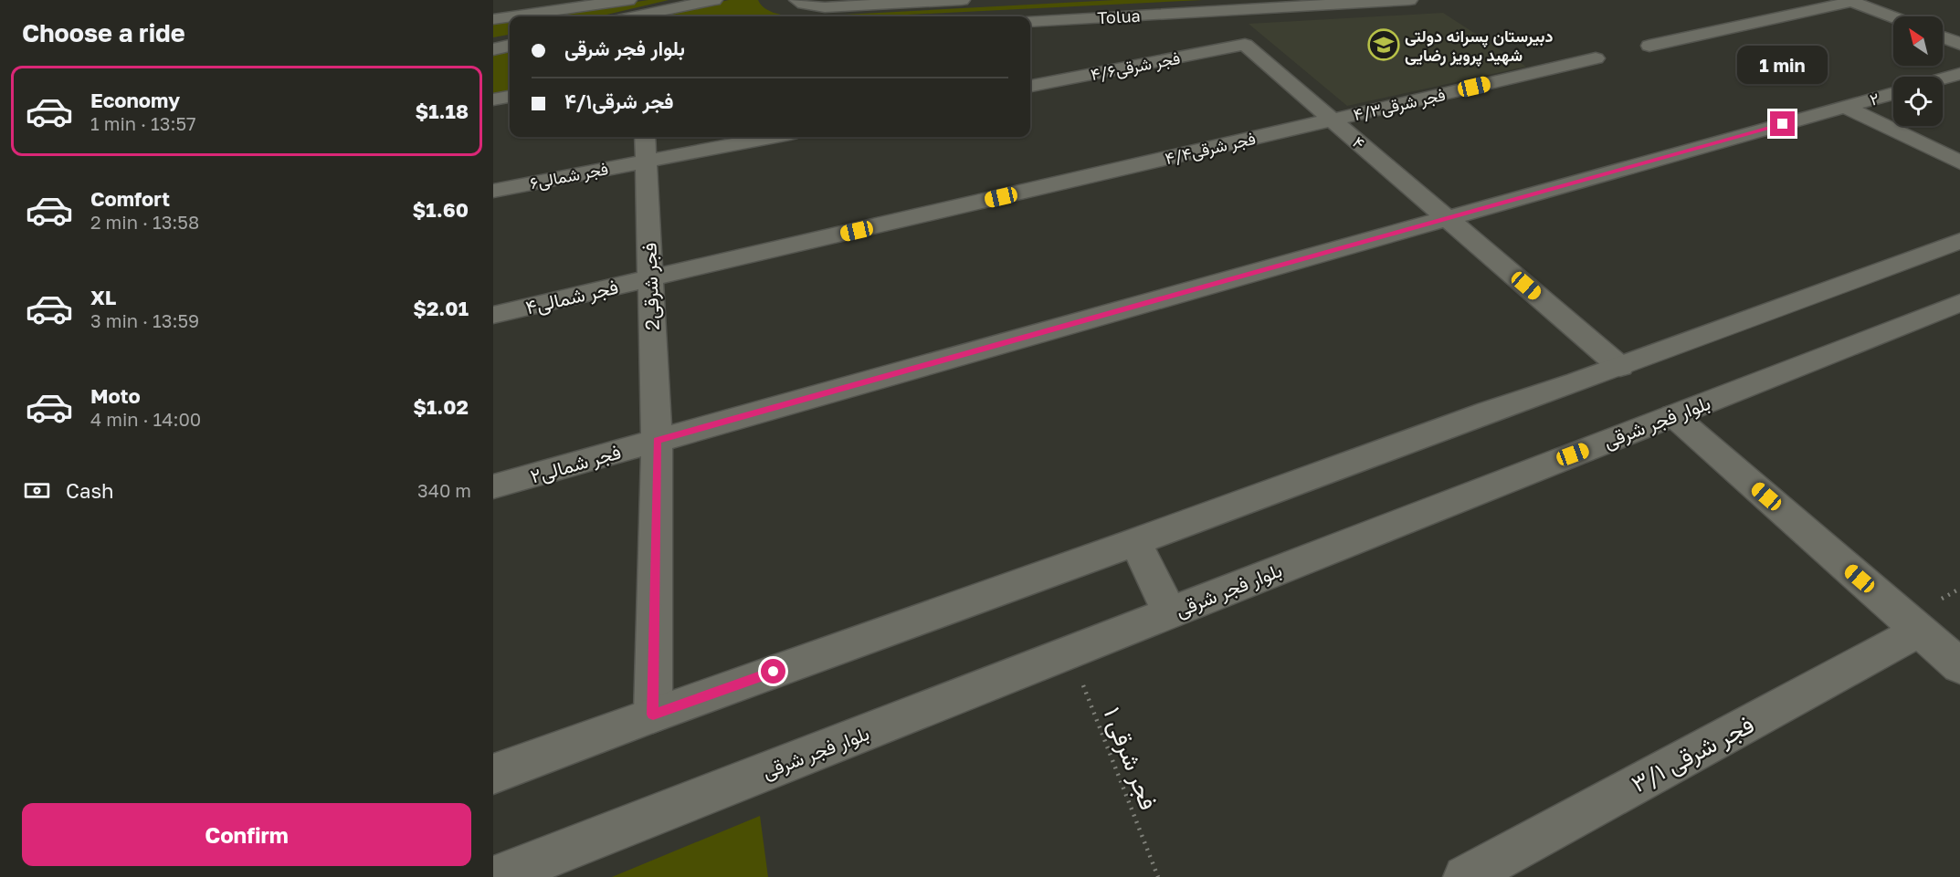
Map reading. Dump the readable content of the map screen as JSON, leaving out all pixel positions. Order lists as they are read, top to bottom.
{
  "streets": {
    "street": [
      "Tolua",
      "فجر شرقی۴/۶",
      "۲",
      "فجر شرقی۴/۳",
      "۴",
      "فجر شرقی۴/۴",
      "فجر شمالی۶",
      "2فجر شرقی",
      "فجر شمالی۴",
      "بلوار فجر شرقی",
      "فجر شمالی۲",
      "۳/۱ فجر شرقی"
    ],
    "path": ["۱ فجر شرقی"]
  },
  "crossings": [
    ["فجر شرقی۴/۶", "۴"],
    ["۲", "۴"],
    ["۲", "فجر شمالی۲"],
    ["فجر شرقی۴/۳", "۴"],
    ["فجر شرقی۴/۳", "فجر شرقی۴/۴"],
    ["۴", "فجر شرقی۴/۴"],
    ["۴", "فجر شمالی۲"],
    ["فجر شرقی۴/۴", "2فجر شرقی"],
    ["فجر شرقی۴/۴", "فجر شمالی۴"],
    ["فجر شمالی۶", "2فجر شرقی"],
    ["2فجر شرقی", "فجر شمالی۴"],
    ["2فجر شرقی", "فجر شمالی۲"],
    ["بلوار فجر شرقی", "۱ فجر شرقی"]
  ],
  "places": {
    "school or university": ["دبیرستان پسرانه دولتی شهید پرویز رضایی"]
  },
  "north": "top left",
  "page": {
    "heading": "Choose a ride",
    "banner": ["بلوار فجر شرقی", "فجر شرقی۴/۱"],
    "bubble": "1 min",
    "list": [
      {
        "name": "Economy",
        "note": "1 min · 13:57",
        "value": "$1.18"
      },
      {
        "name": "Comfort",
        "note": "2 min · 13:58",
        "value": "$1.60"
      },
      {
        "name": "XL",
        "note": "3 min · 13:59",
        "value": "$2.01"
      },
      {
        "name": "Moto",
        "note": "4 min · 14:00",
        "value": "$1.02"
      }
    ],
    "pay": ["Cash", "340 m"],
    "buttons": "Confirm"
  }
}
